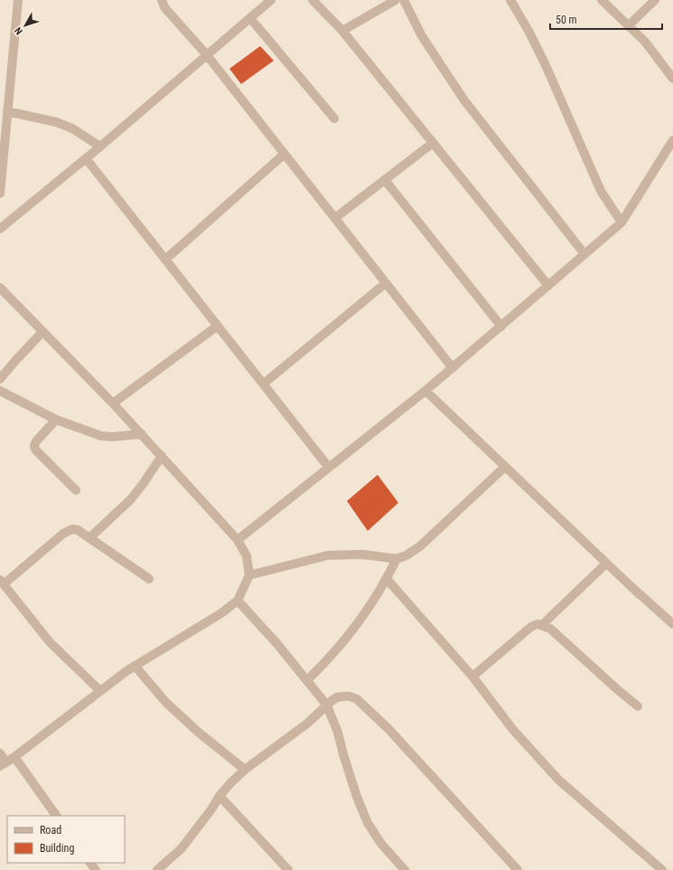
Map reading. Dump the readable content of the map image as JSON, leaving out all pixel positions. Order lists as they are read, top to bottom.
{
  "legend": ["Road", "Building"],
  "scale_bar": "50 m",
  "north": "bottom left"
}
